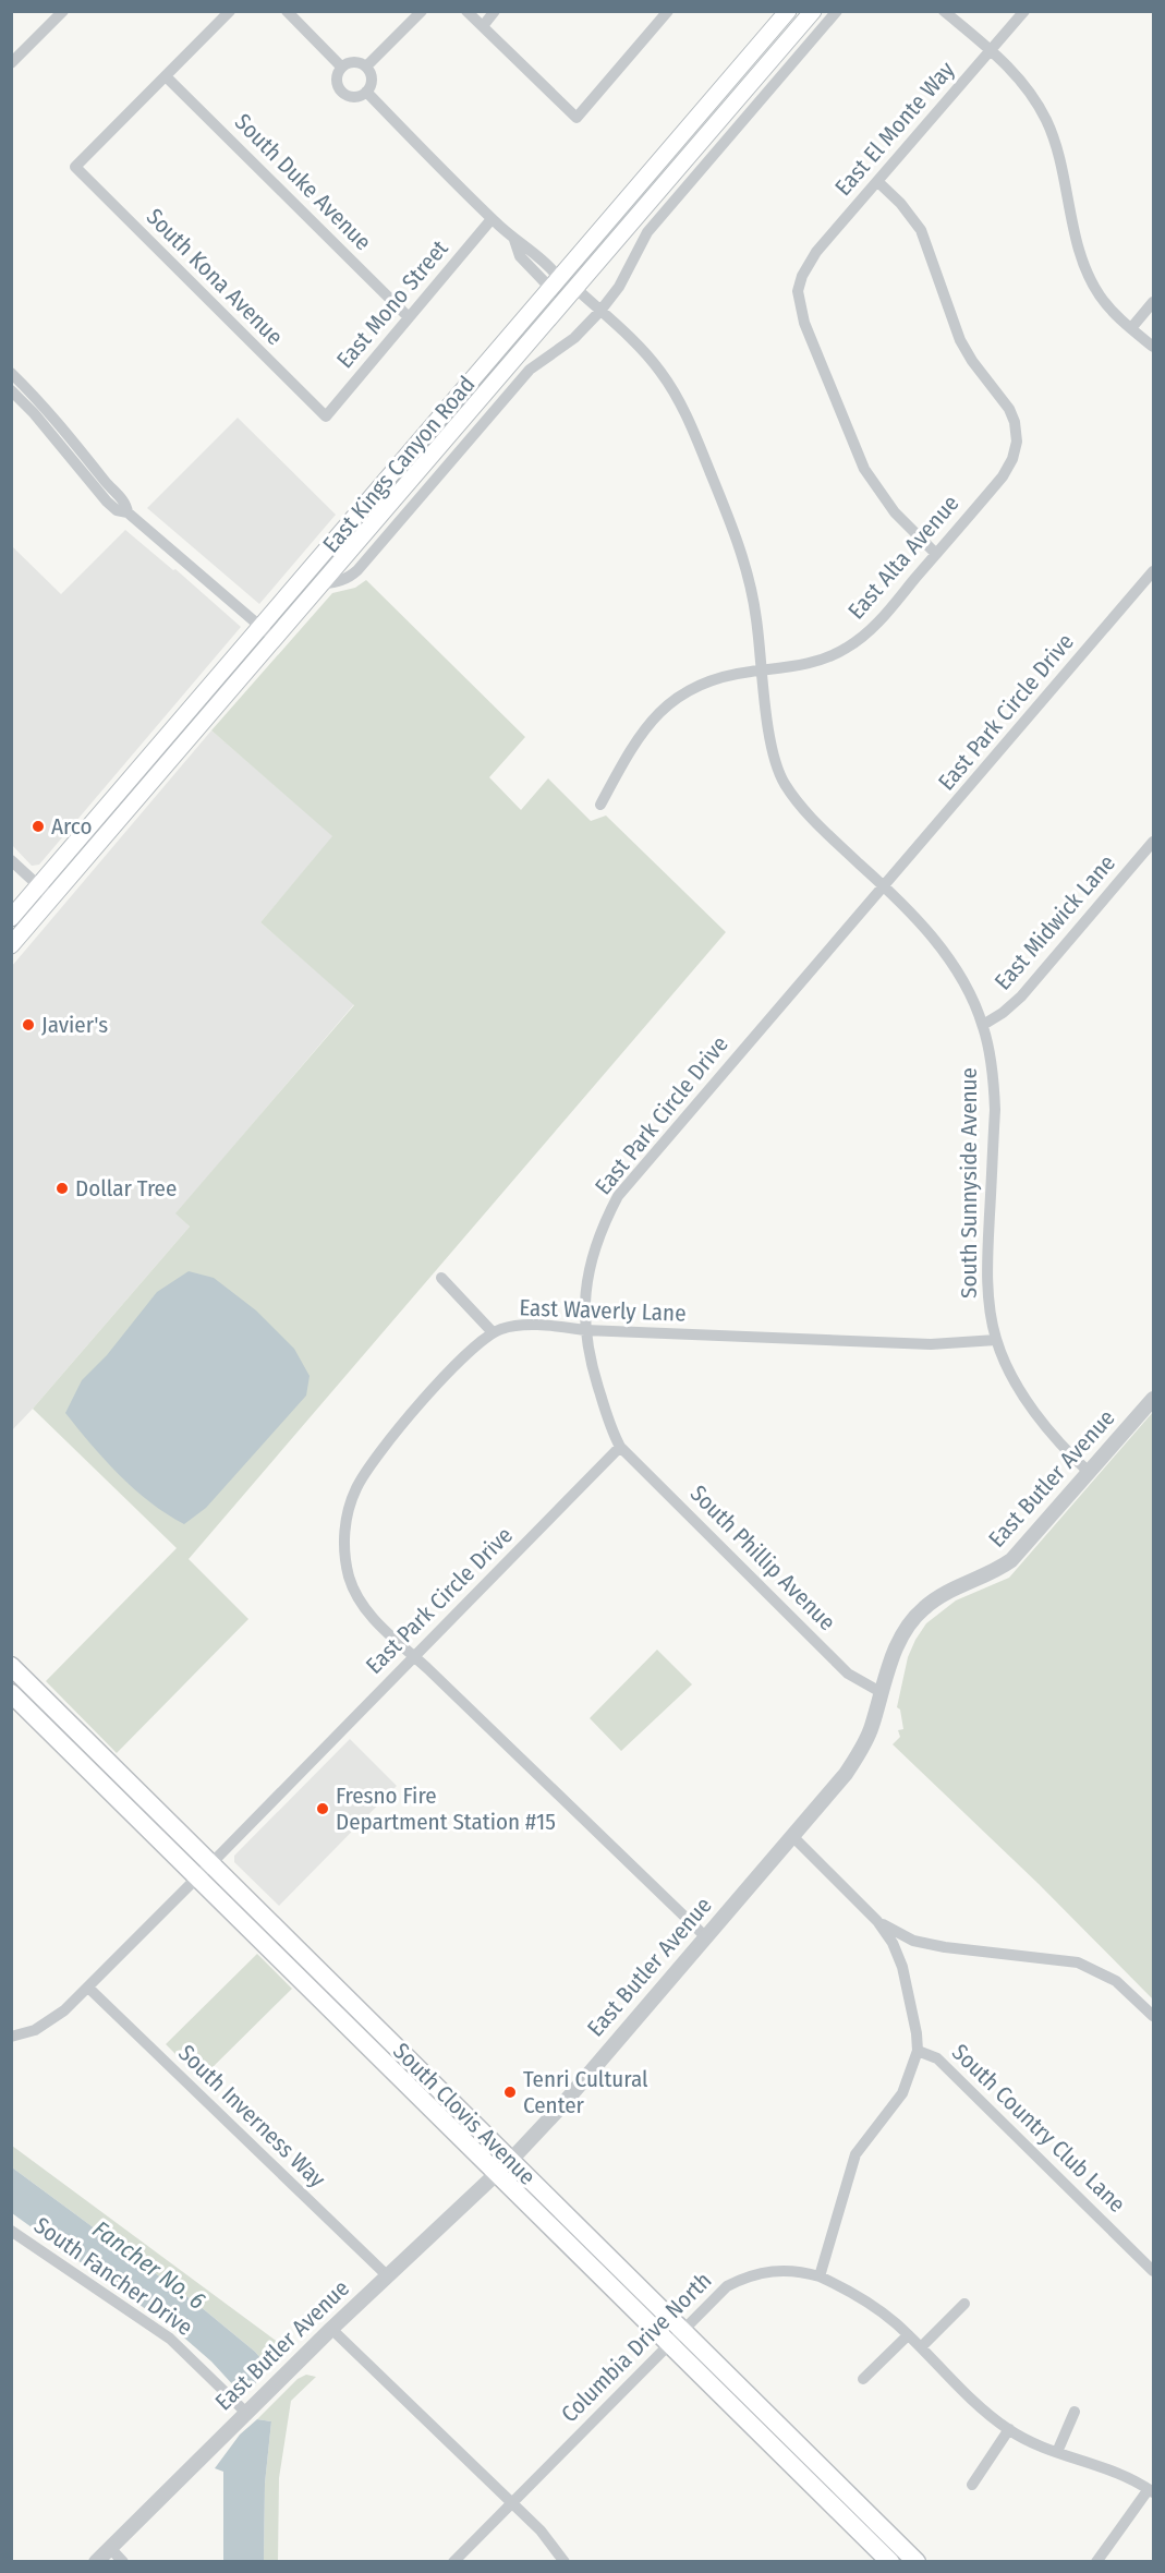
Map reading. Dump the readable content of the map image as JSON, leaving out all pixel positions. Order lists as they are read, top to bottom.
{
  "streets": {
    "main road": ["East Kings Canyon Road", "South Clovis Avenue"],
    "street": [
      "East El Monte Way",
      "South Duke Avenue",
      "South Kona Avenue",
      "East Mono Street",
      "East Alta Avenue",
      "East Park Circle Drive",
      "East Midwick Lane",
      "South Sunnyside Avenue",
      "East Waverly Lane",
      "East Butler Avenue",
      "South Phillip Avenue",
      "South Inverness Way",
      "South Country Club Lane",
      "South Fancher Drive",
      "Columbia Drive North"
    ]
  },
  "crossings": [
    ["East El Monte Way", "East Alta Avenue"],
    ["South Duke Avenue", "South Kona Avenue"],
    ["South Duke Avenue", "East Mono Street"],
    ["South Kona Avenue", "East Mono Street"],
    ["East Kings Canyon Road", "South Sunnyside Avenue"],
    ["East Alta Avenue", "South Sunnyside Avenue"],
    ["East Park Circle Drive", "South Sunnyside Avenue"],
    ["East Park Circle Drive", "East Waverly Lane"],
    ["East Park Circle Drive", "South Phillip Avenue"],
    ["East Park Circle Drive", "South Clovis Avenue"],
    ["East Park Circle Drive", "South Inverness Way"],
    ["East Midwick Lane", "South Sunnyside Avenue"],
    ["South Sunnyside Avenue", "East Waverly Lane"],
    ["South Sunnyside Avenue", "East Butler Avenue"],
    ["East Waverly Lane", "East Butler Avenue"],
    ["East Butler Avenue", "South Phillip Avenue"],
    ["East Butler Avenue", "South Clovis Avenue"],
    ["East Butler Avenue", "South Inverness Way"],
    ["East Butler Avenue", "South Fancher Drive"],
    ["South Clovis Avenue", "Columbia Drive North"]
  ],
  "water": ["Fancher No. 6"],
  "places": [
    "Arco",
    "Javier's",
    "Dollar Tree",
    "Fresno Fire Department Station #15",
    "Tenri Cultural Center"
  ]
}
